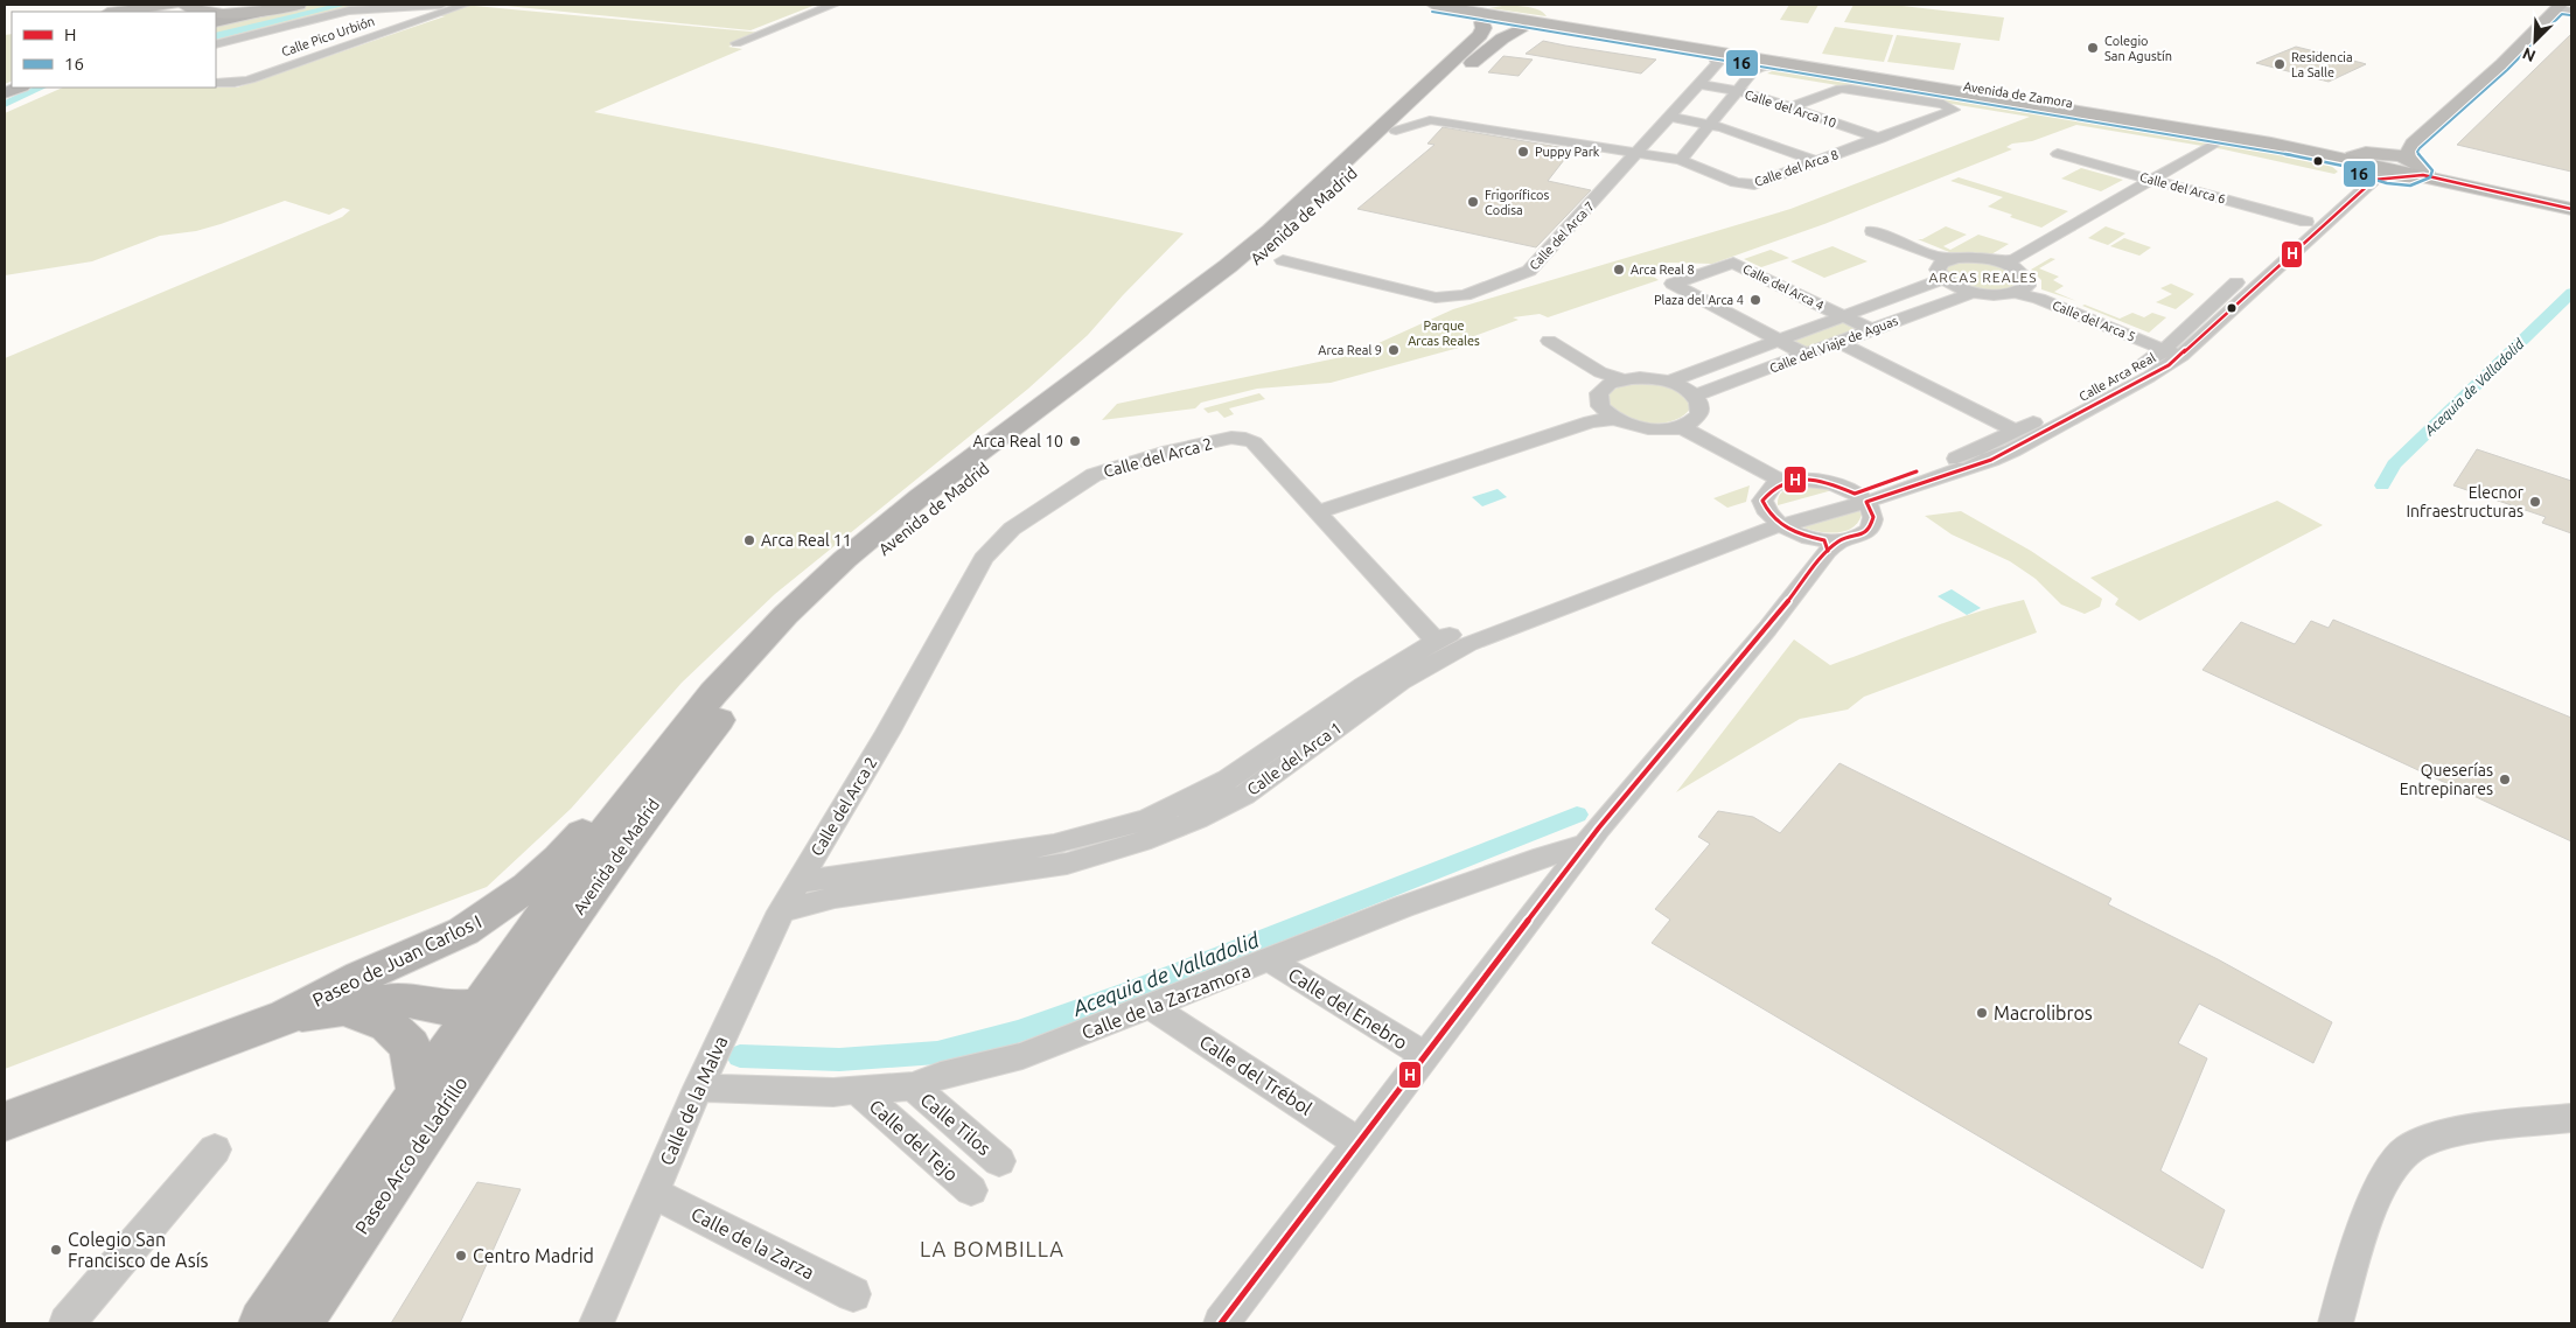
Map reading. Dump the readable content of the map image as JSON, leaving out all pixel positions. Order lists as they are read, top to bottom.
{
  "streets": {
    "highway": ["Avenida de Zamora"],
    "main road": ["Avenida de Madrid", "Paseo de Juan Carlos I", "Paseo Arco de Ladrillo"],
    "street": [
      "Calle Pico Urbión",
      "Calle del Arca 10",
      "Calle del Arca 8",
      "Calle del Arca 6",
      "Calle del Arca 7",
      "Calle del Arca 4",
      "Calle del Arca 5",
      "Calle del Viaje de Aguas",
      "Calle Arca Real",
      "Calle del Arca 2",
      "Calle del Arca 1",
      "Calle de la Zarzamora",
      "Calle del Enebro",
      "Calle del Trébol",
      "Calle de la Malva",
      "Calle Tilos",
      "Calle del Tejo",
      "Calle de la Zarza"
    ]
  },
  "crossings": [
    ["Avenida de Zamora", "Avenida de Madrid"],
    ["Avenida de Zamora", "Calle del Arca 7"],
    ["Avenida de Zamora", "Calle Arca Real"],
    ["Calle del Arca 10", "Calle del Arca 8"],
    ["Calle del Arca 10", "Calle del Arca 7"],
    ["Calle del Arca 8", "Avenida de Madrid"],
    ["Calle del Arca 8", "Calle del Arca 7"],
    ["Calle del Arca 6", "Calle Arca Real"],
    ["Avenida de Madrid", "Paseo de Juan Carlos I"],
    ["Avenida de Madrid", "Paseo Arco de Ladrillo"],
    ["Calle del Arca 4", "Calle del Viaje de Aguas"],
    ["Calle del Arca 5", "Calle del Viaje de Aguas"],
    ["Calle del Arca 5", "Calle Arca Real"],
    ["Calle Arca Real", "Calle del Arca 1"],
    ["Calle del Arca 2", "Calle del Arca 1"],
    ["Calle del Arca 2", "Calle de la Malva"],
    ["Calle del Arca 1", "Calle de la Malva"],
    ["Paseo de Juan Carlos I", "Paseo Arco de Ladrillo"],
    ["Calle de la Zarzamora", "Calle del Enebro"],
    ["Calle de la Zarzamora", "Calle del Trébol"],
    ["Calle de la Zarzamora", "Calle de la Malva"],
    ["Calle de la Zarzamora", "Calle Tilos"],
    ["Calle de la Zarzamora", "Calle del Tejo"],
    ["Calle de la Malva", "Calle de la Zarza"]
  ],
  "districts": ["ARCAS REALES", "LA BOMBILLA"],
  "water": ["Acequia de Valladolid"],
  "parks": ["Parque Arcas Reales"],
  "places": [
    "Colegio San Agustín",
    "Residencia La Salle",
    "Puppy Park",
    "Frigoríficos Codisa",
    "Arca Real 8",
    "Plaza del Arca 4",
    "Arca Real 9",
    "Arca Real 10",
    "Elecnor Infraestructuras",
    "Arca Real 11",
    "Queserías Entrepinares",
    "Macrolibros",
    "Colegio San Francisco de Asís",
    "Centro Madrid"
  ],
  "lines": ["transit line 16", "transit line H"],
  "legend": ["H", "16"],
  "north": "bottom left"
}
